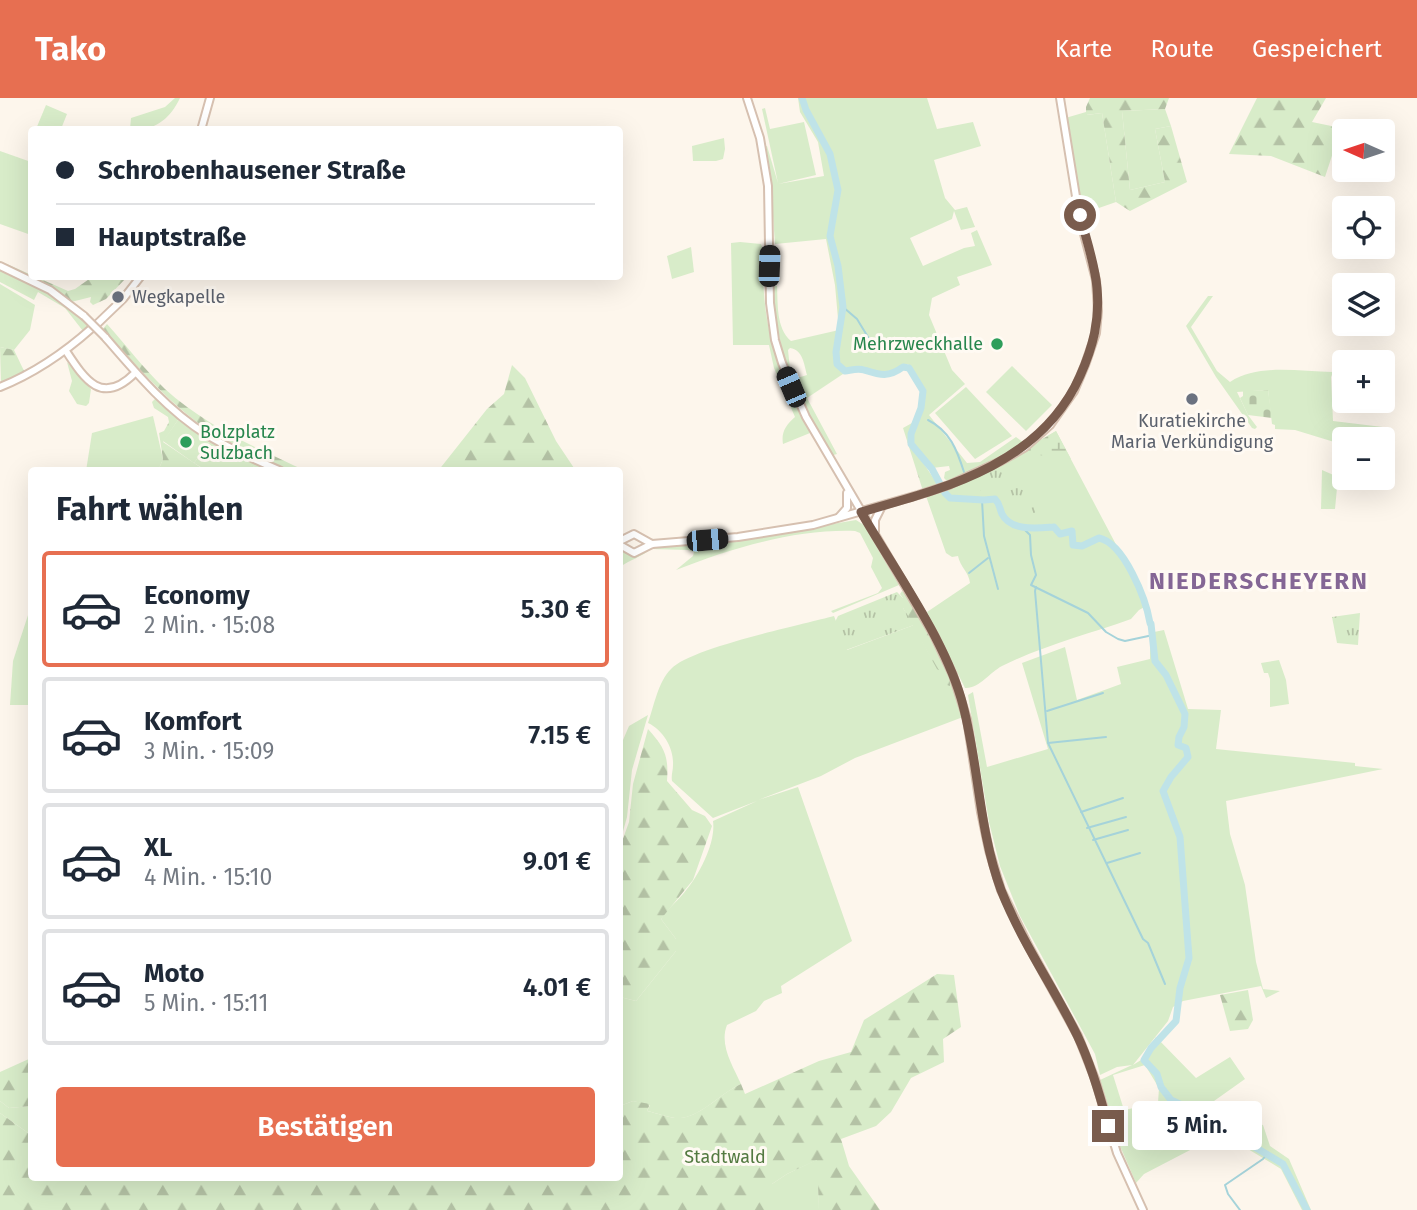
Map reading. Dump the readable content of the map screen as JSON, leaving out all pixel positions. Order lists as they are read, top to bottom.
{
  "districts": ["NIEDERSCHEYERN"],
  "parks": ["Stadtwald"],
  "places": [
    "Wegkapelle",
    "Mehrzweckhalle",
    "Kuratiekirche Maria Verkündigung",
    "Bolzplatz Sulzbach"
  ],
  "north": "left",
  "page": {
    "header": "Tako",
    "nav": ["Karte", "Route", "Gespeichert"],
    "map_buttons": ["+", "−"],
    "banner": ["Schrobenhausener Straße", "Hauptstraße"],
    "heading": "Fahrt wählen",
    "list": [
      {
        "name": "Economy",
        "note": "2 Min. · 15:08",
        "value": "5.30 €"
      },
      {
        "name": "Komfort",
        "note": "3 Min. · 15:09",
        "value": "7.15 €"
      },
      {
        "name": "XL",
        "note": "4 Min. · 15:10",
        "value": "9.01 €"
      },
      {
        "name": "Moto",
        "note": "5 Min. · 15:11",
        "value": "4.01 €"
      }
    ],
    "buttons": "Bestätigen",
    "bubble": "5 Min."
  }
}
